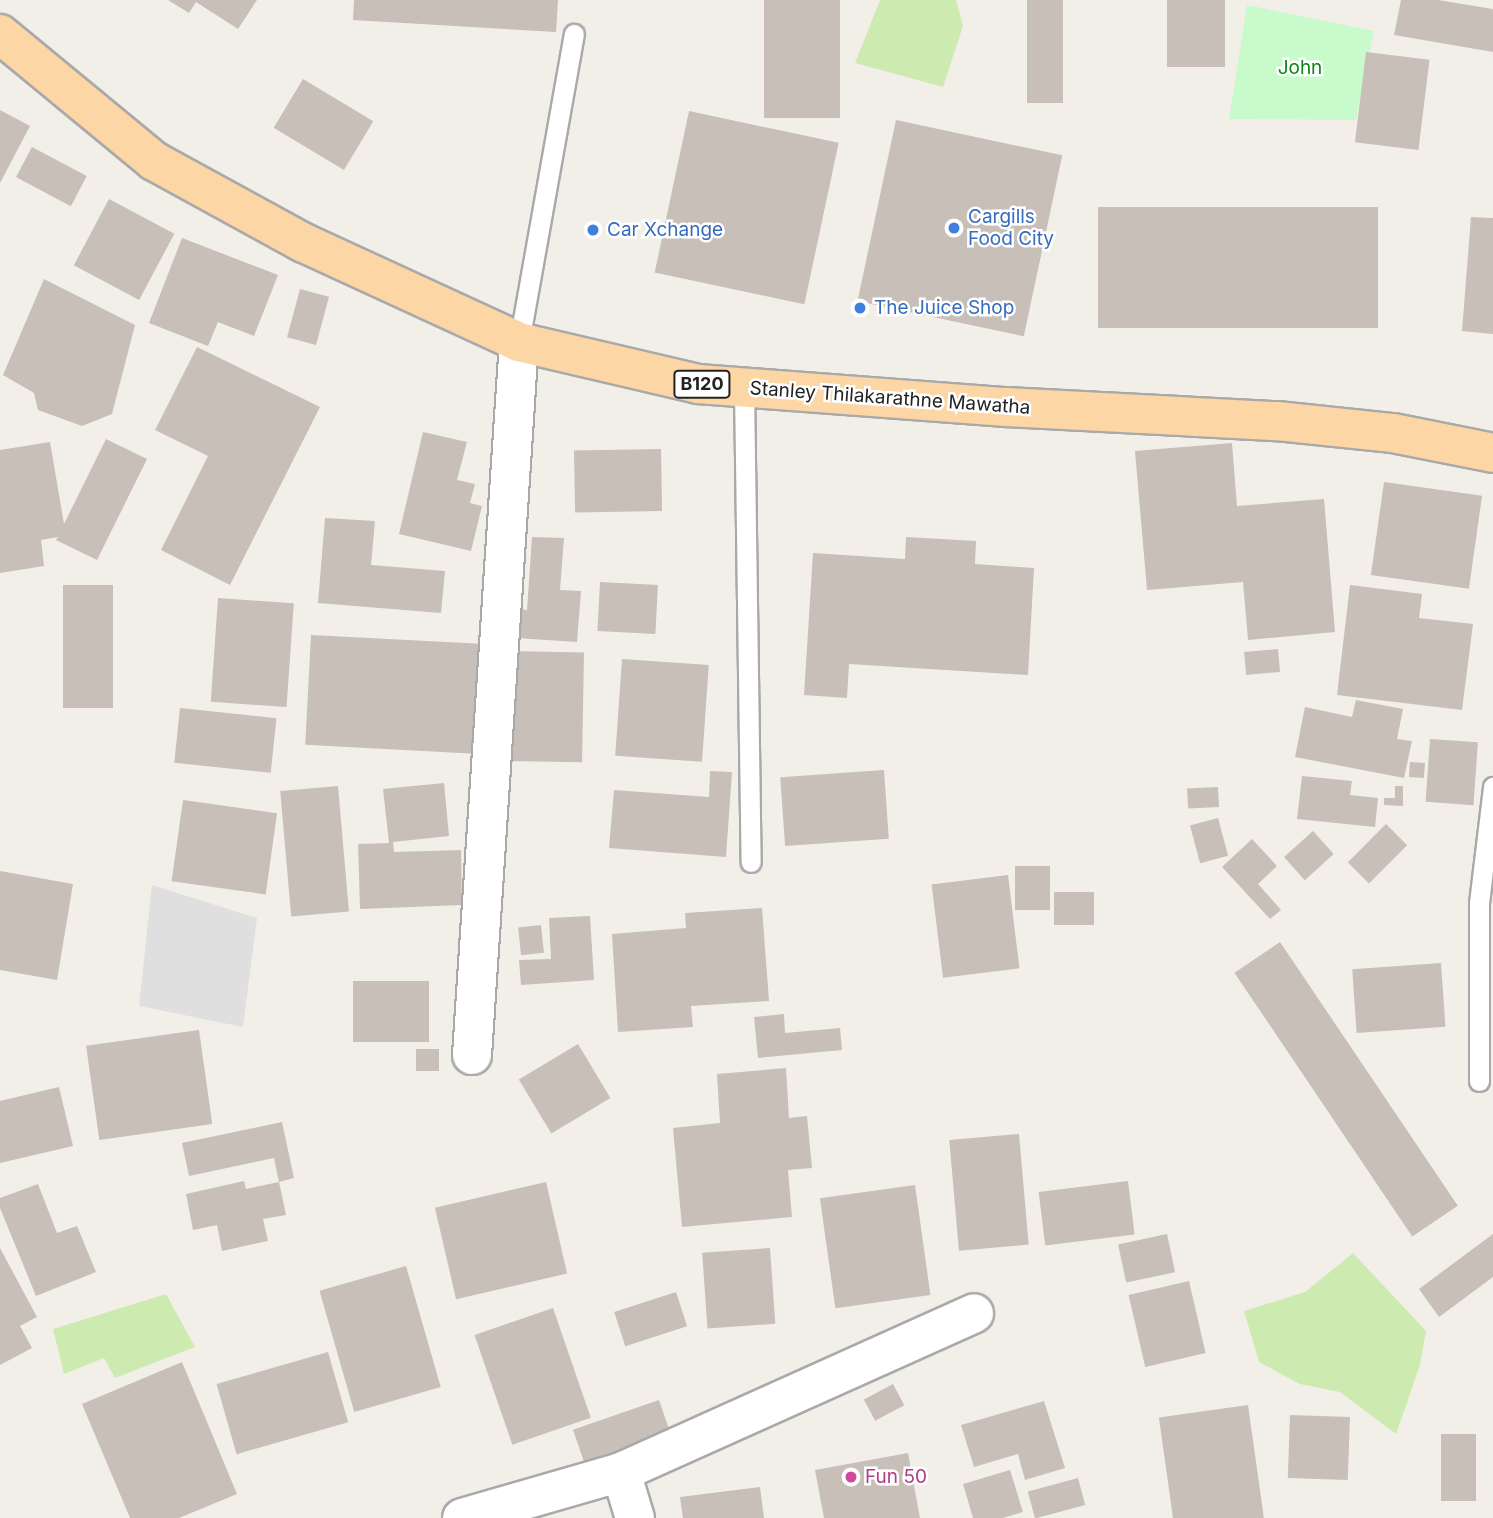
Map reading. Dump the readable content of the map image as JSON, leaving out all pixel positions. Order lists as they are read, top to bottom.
{
  "streets": {
    "main road": ["B120", "Stanley Thilakarathne Mawatha"]
  },
  "parks": ["John"],
  "places": [
    "Cargills Food City",
    "Car Xchange",
    "The Juice Shop",
    "Fun 50"
  ]
}
